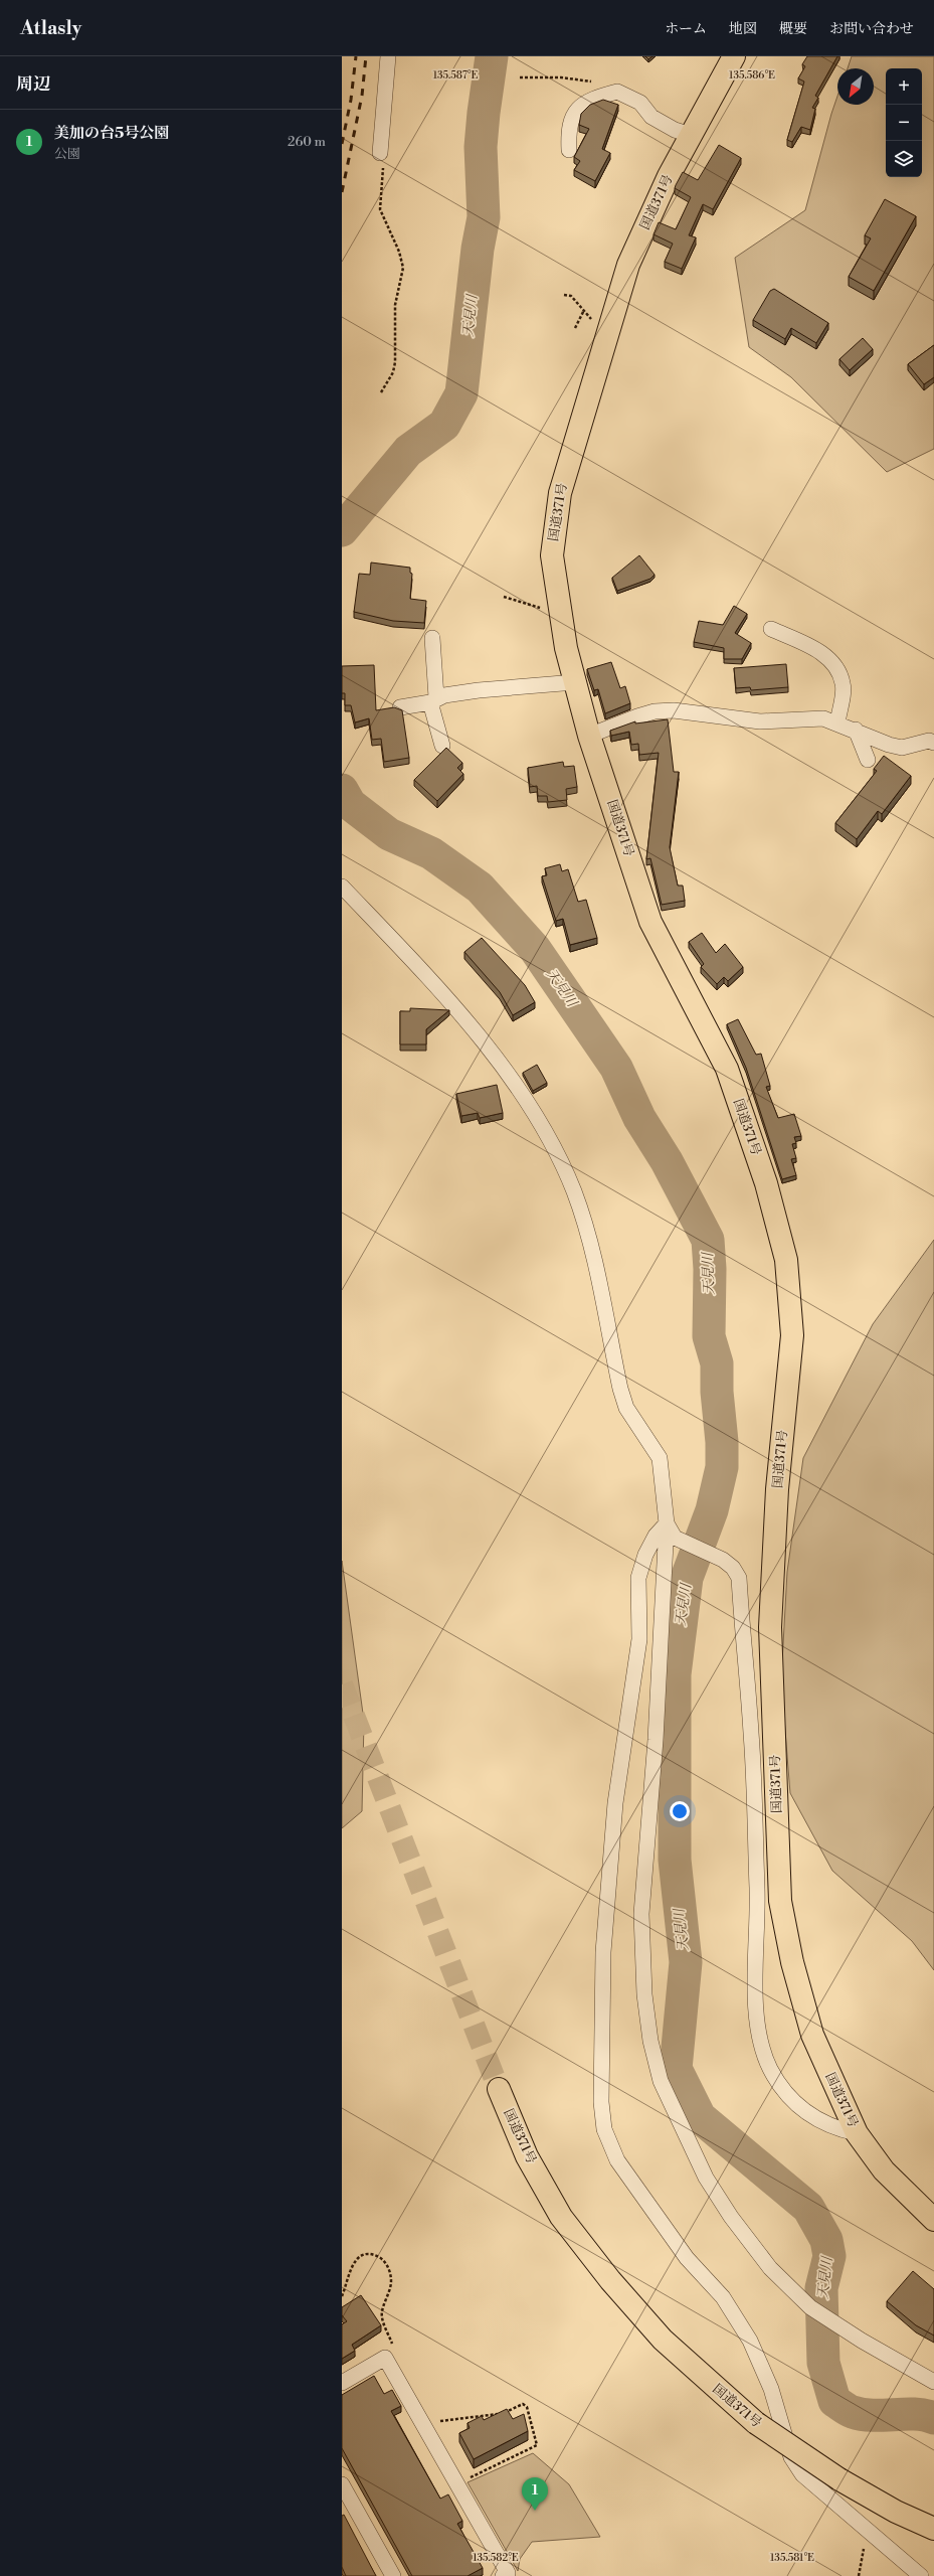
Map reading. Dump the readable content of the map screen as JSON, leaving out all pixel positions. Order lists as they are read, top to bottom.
{
  "streets": {
    "highway": ["国道371号"]
  },
  "water": ["天見川"],
  "north": "bottom left",
  "page": {
    "header": "Atlasly",
    "nav": [
      "ホーム",
      "地図",
      "概要",
      "お問い合わせ"
    ],
    "heading": "周辺",
    "map_buttons": ["+", "−"],
    "list": [
      {
        "mark": "1",
        "name": "美加の台5号公園",
        "note": "公園",
        "value": "260 m"
      }
    ],
    "pins": "1"
  },
  "coordinates": [
    "135.587°E",
    "135.586°E",
    "135.582°E",
    "135.581°E"
  ]
}
